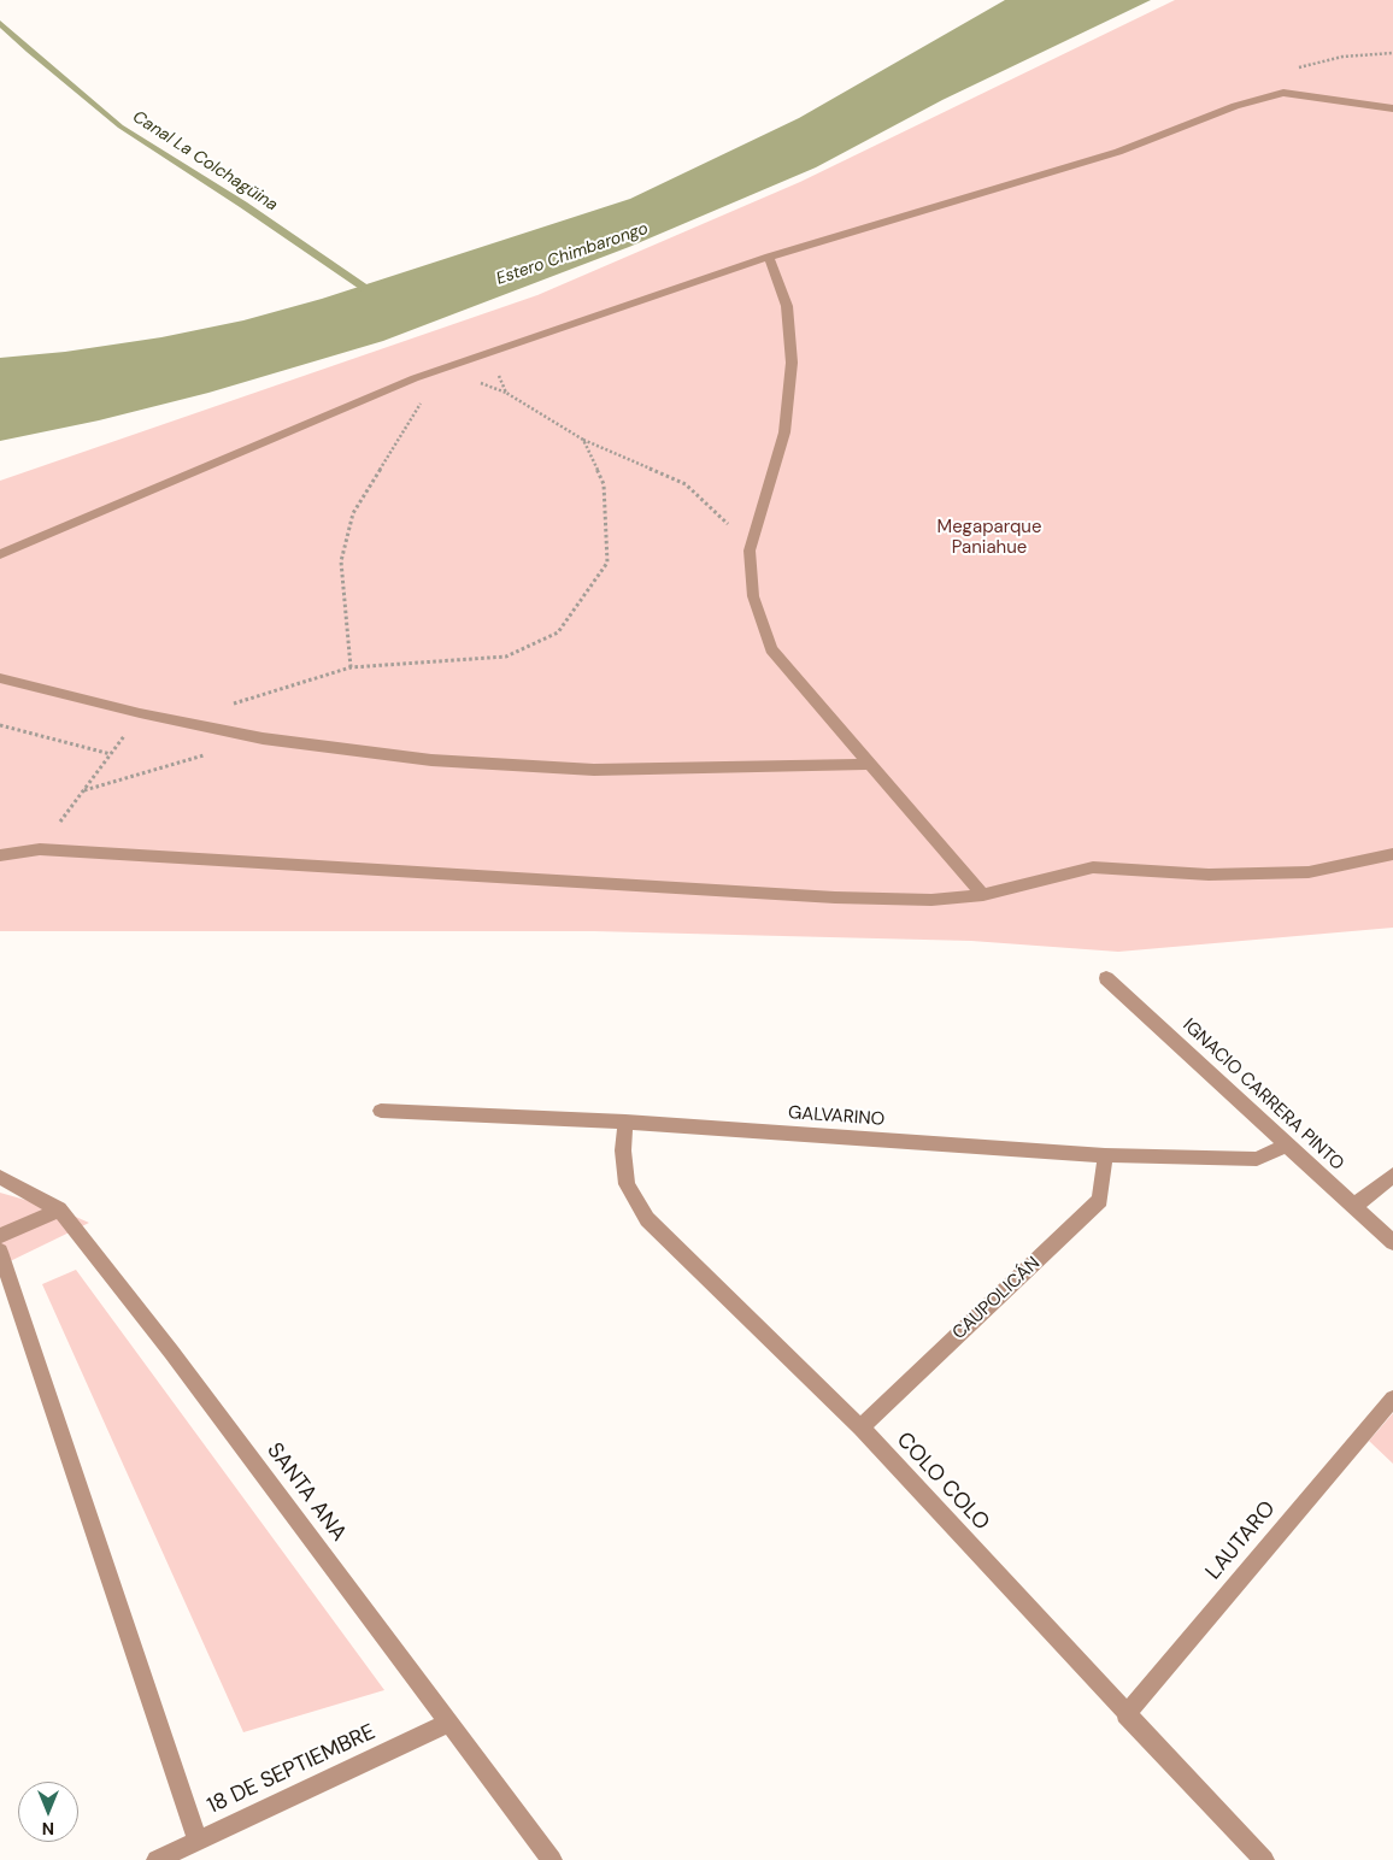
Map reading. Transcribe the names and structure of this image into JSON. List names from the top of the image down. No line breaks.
{"streets":{"street":["IGNACIO CARRERA PINTO","GALVARINO","CAUPOLICÁN","COLO COLO","SANTA ANA","LAUTARO","18 DE SEPTIEMBRE"]},"crossings":[["IGNACIO CARRERA PINTO","GALVARINO"],["GALVARINO","CAUPOLICÁN"],["GALVARINO","COLO COLO"],["CAUPOLICÁN","COLO COLO"],["COLO COLO","LAUTARO"],["SANTA ANA","18 DE SEPTIEMBRE"]],"water":["Canal La Colchagüina","Estero Chimbarongo"],"parks":["Megaparque Paniahue"],"north":"bottom"}
